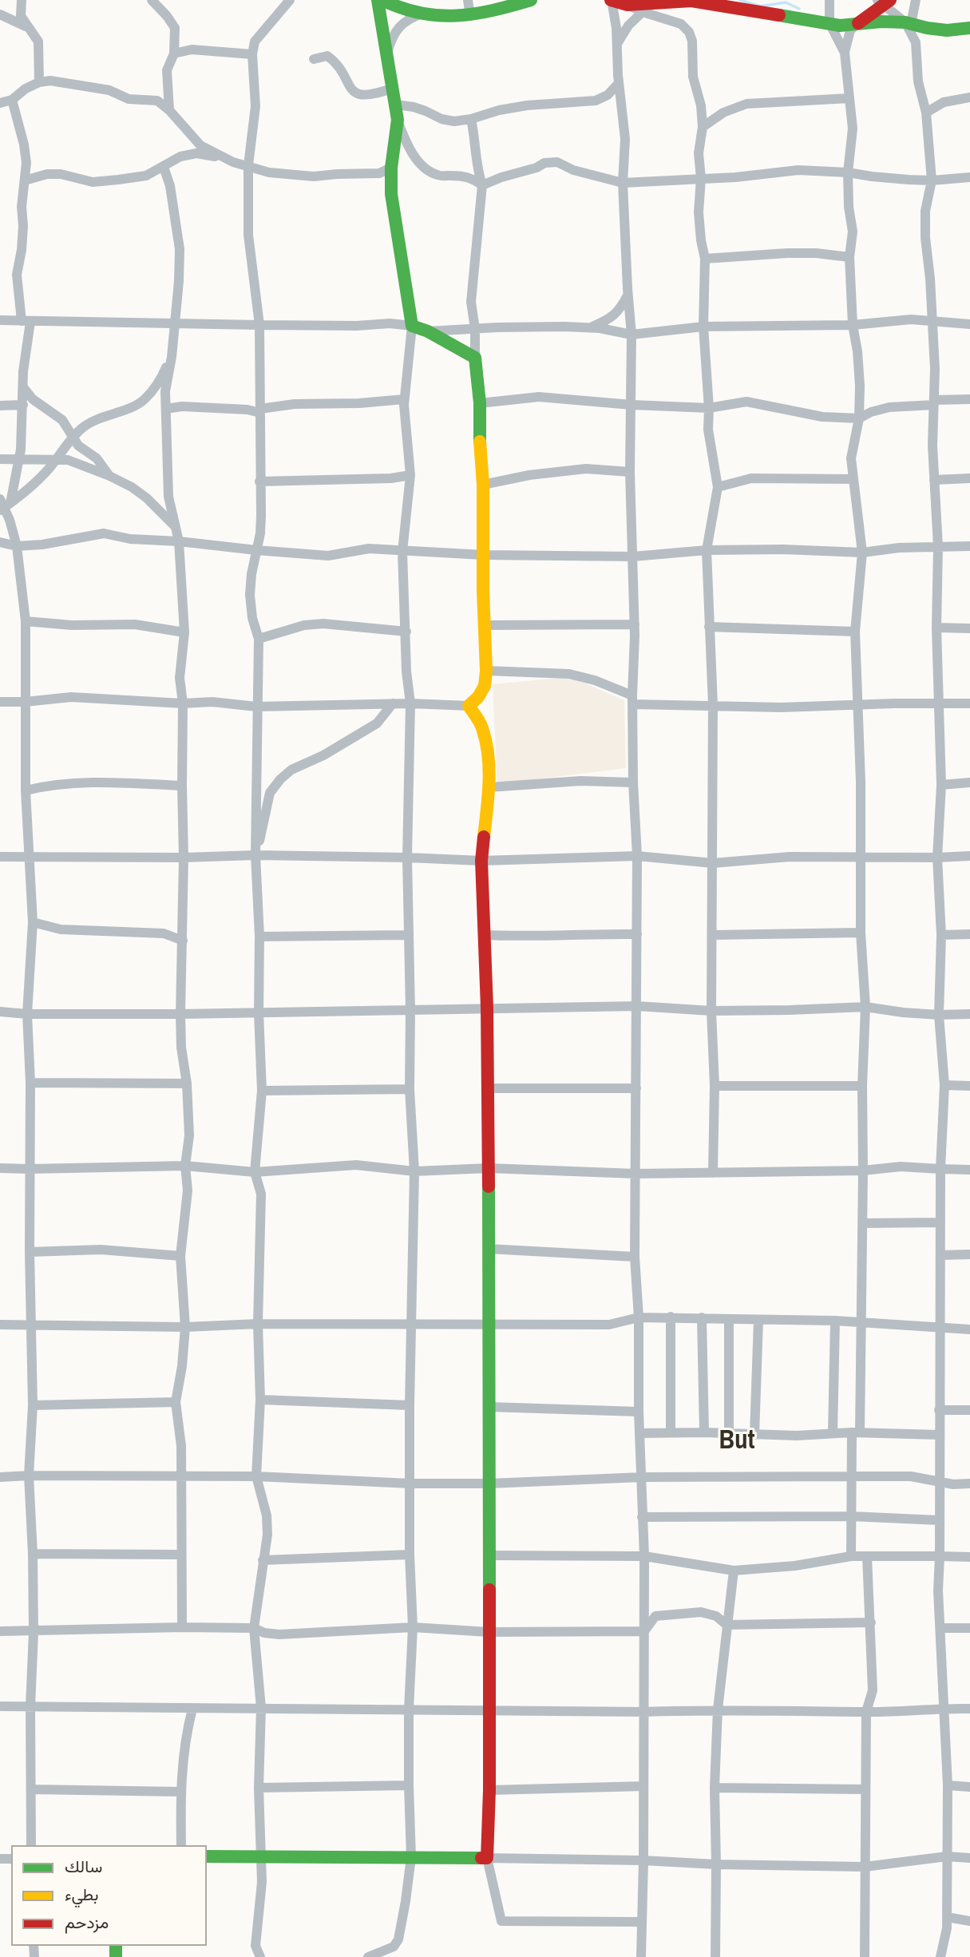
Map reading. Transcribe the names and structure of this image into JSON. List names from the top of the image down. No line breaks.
{"districts":["But"],"legend":["سالك","بطيء","مزدحم"]}
